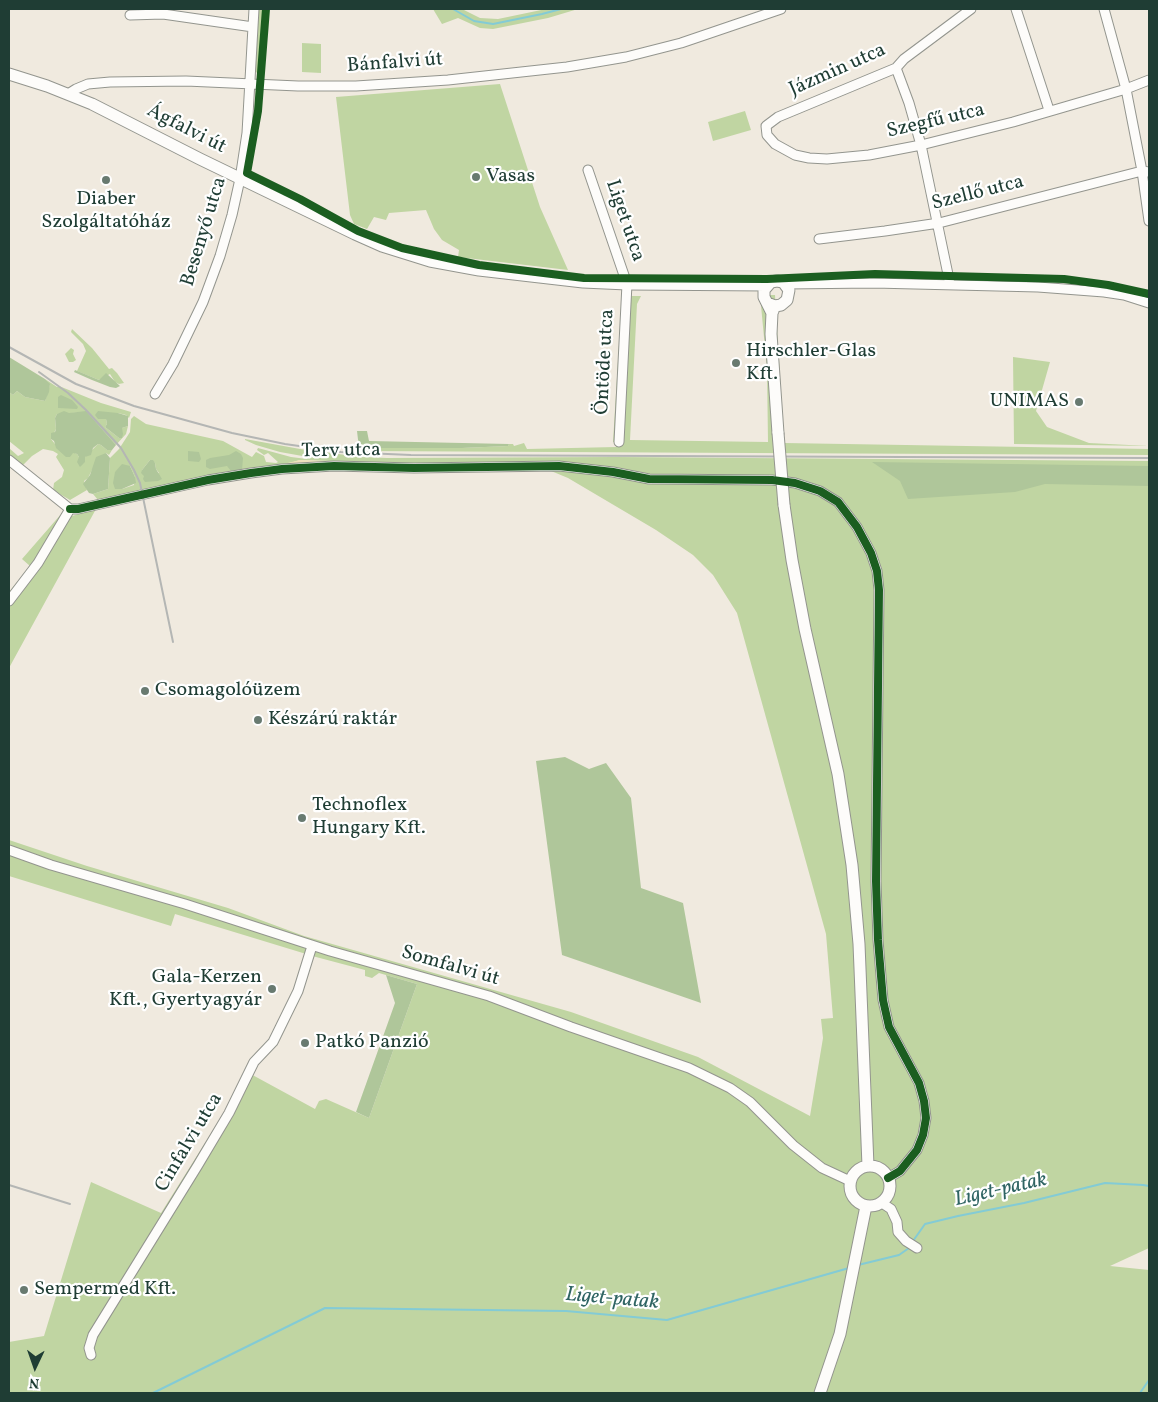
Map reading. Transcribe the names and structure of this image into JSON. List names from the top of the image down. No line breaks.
{"streets":{"main road":["Ágfalvi út"],"street":["Bánfalvi út","Jázmin utca","Szegfű utca","Szellő utca","Liget utca","Besenyő utca","Öntöde utca","Terv utca","Somfalvi út","Cinfalvi utca"]},"crossings":[["Bánfalvi út","Ágfalvi út"],["Bánfalvi út","Besenyő utca"],["Jázmin utca","Szegfű utca"],["Ágfalvi út","Liget utca"],["Ágfalvi út","Besenyő utca"],["Ágfalvi út","Öntöde utca"],["Liget utca","Öntöde utca"],["Terv utca","Somfalvi út"],["Somfalvi út","Cinfalvi utca"]],"water":["Liget-patak"],"places":["Vasas","Diaber Szolgáltatóház","Hirschler-Glas Kft.","UNIMAS","Csomagolóüzem","Készárú raktár","Technoflex Hungary Kft.","Gala-Kerzen Kft., Gyertyagyár","Patkó Panzió","Sempermed Kft."],"north":"bottom"}
